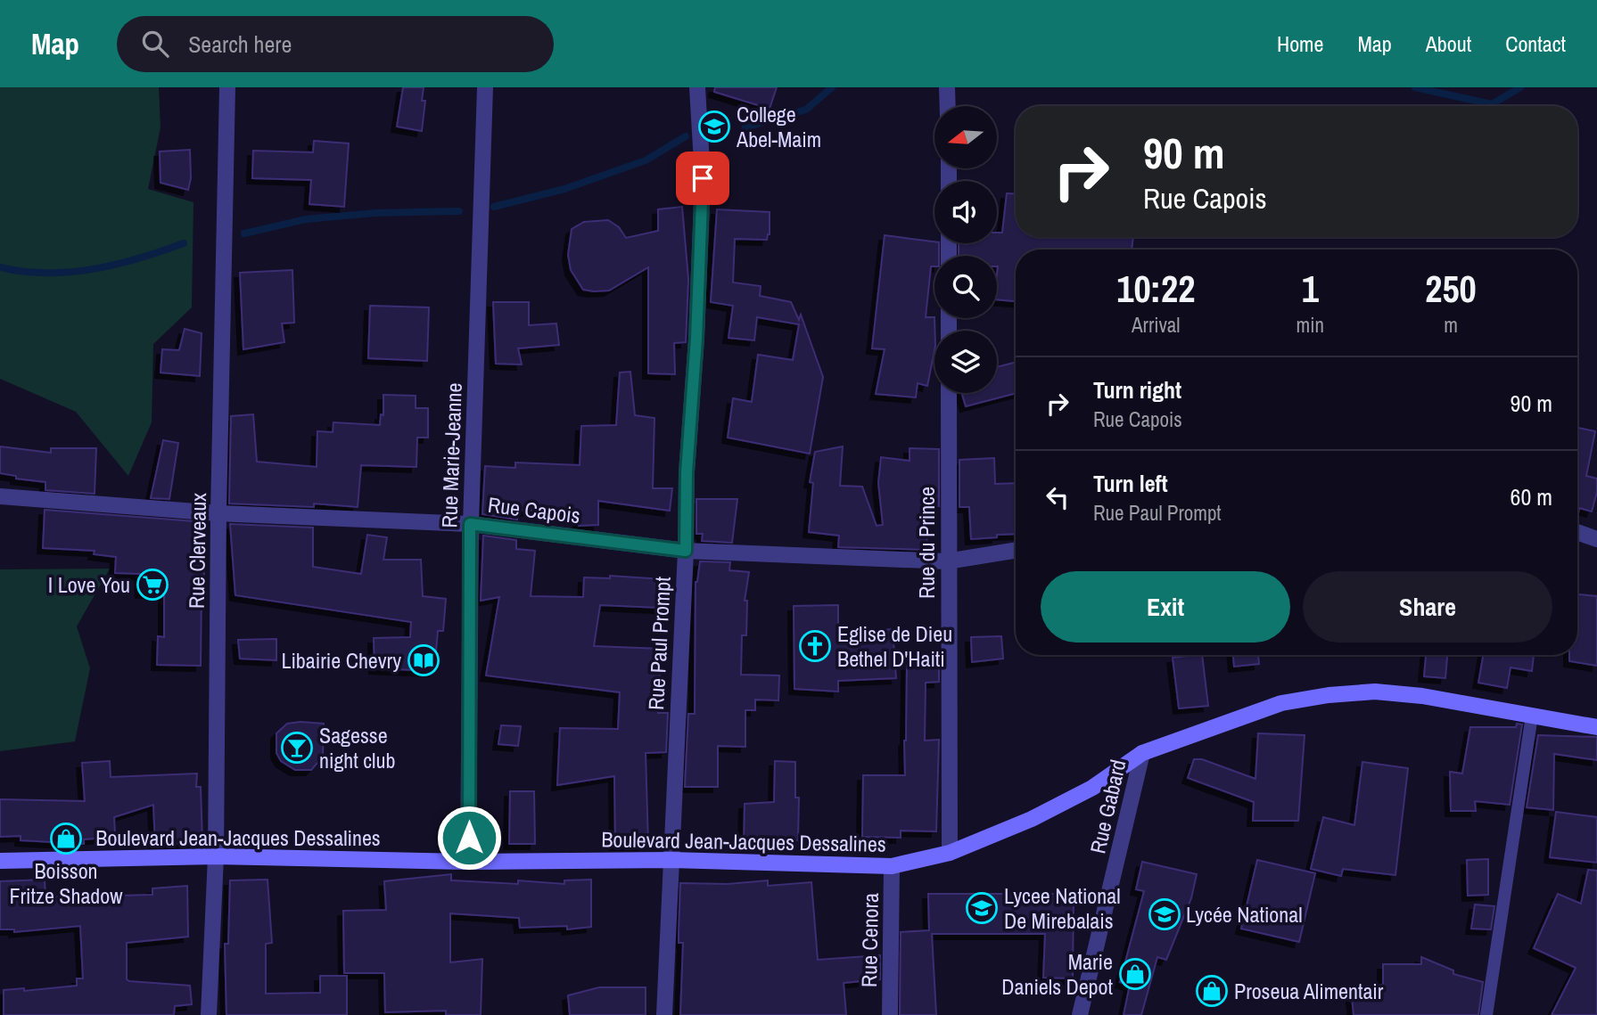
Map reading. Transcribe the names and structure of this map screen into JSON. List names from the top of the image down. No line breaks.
{"streets":{"main road":["Boulevard Jean-Jacques Dessalines"],"street":["Rue Marie-Jeanne","Rue Capois","Rue du Prince","Rue Clerveaux","Rue Paul Prompt","Rue Gabard","Rue Cenora"]},"crossings":[["Rue Marie-Jeanne","Rue Capois"],["Rue Marie-Jeanne","Boulevard Jean-Jacques Dessalines"],["Rue Capois","Rue du Prince"],["Rue Capois","Rue Clerveaux"],["Rue Capois","Rue Paul Prompt"],["Rue du Prince","Boulevard Jean-Jacques Dessalines"],["Rue Clerveaux","Boulevard Jean-Jacques Dessalines"],["Rue Paul Prompt","Boulevard Jean-Jacques Dessalines"],["Rue Gabard","Boulevard Jean-Jacques Dessalines"],["Boulevard Jean-Jacques Dessalines","Rue Cenora"]],"places":{"school or university":["College Abel-Maim","Lycee National De Mirebalais","Lycée National"],"supermarket":["I Love You"],"church":["Eglise de Dieu Bethel D'Haiti"],"library":["Libairie Chevry"],"bar":["Sagesse night club"],"shop":["Boisson Fritze Shadow","Marie Daniels Depot","Proseua Alimentair"]},"north":"left","page":{"header":"Map","search":"Search here","nav":["Home","Map","About","Contact"],"turn":["90 m","Rue Capois"],"eta":["10:22","Arrival","1","min","250","m"],"list":[{"name":"Turn right","note":"Rue Capois","value":"90 m"},{"name":"Turn left","note":"Rue Paul Prompt","value":"60 m"}],"buttons":["Exit","Share"]}}
